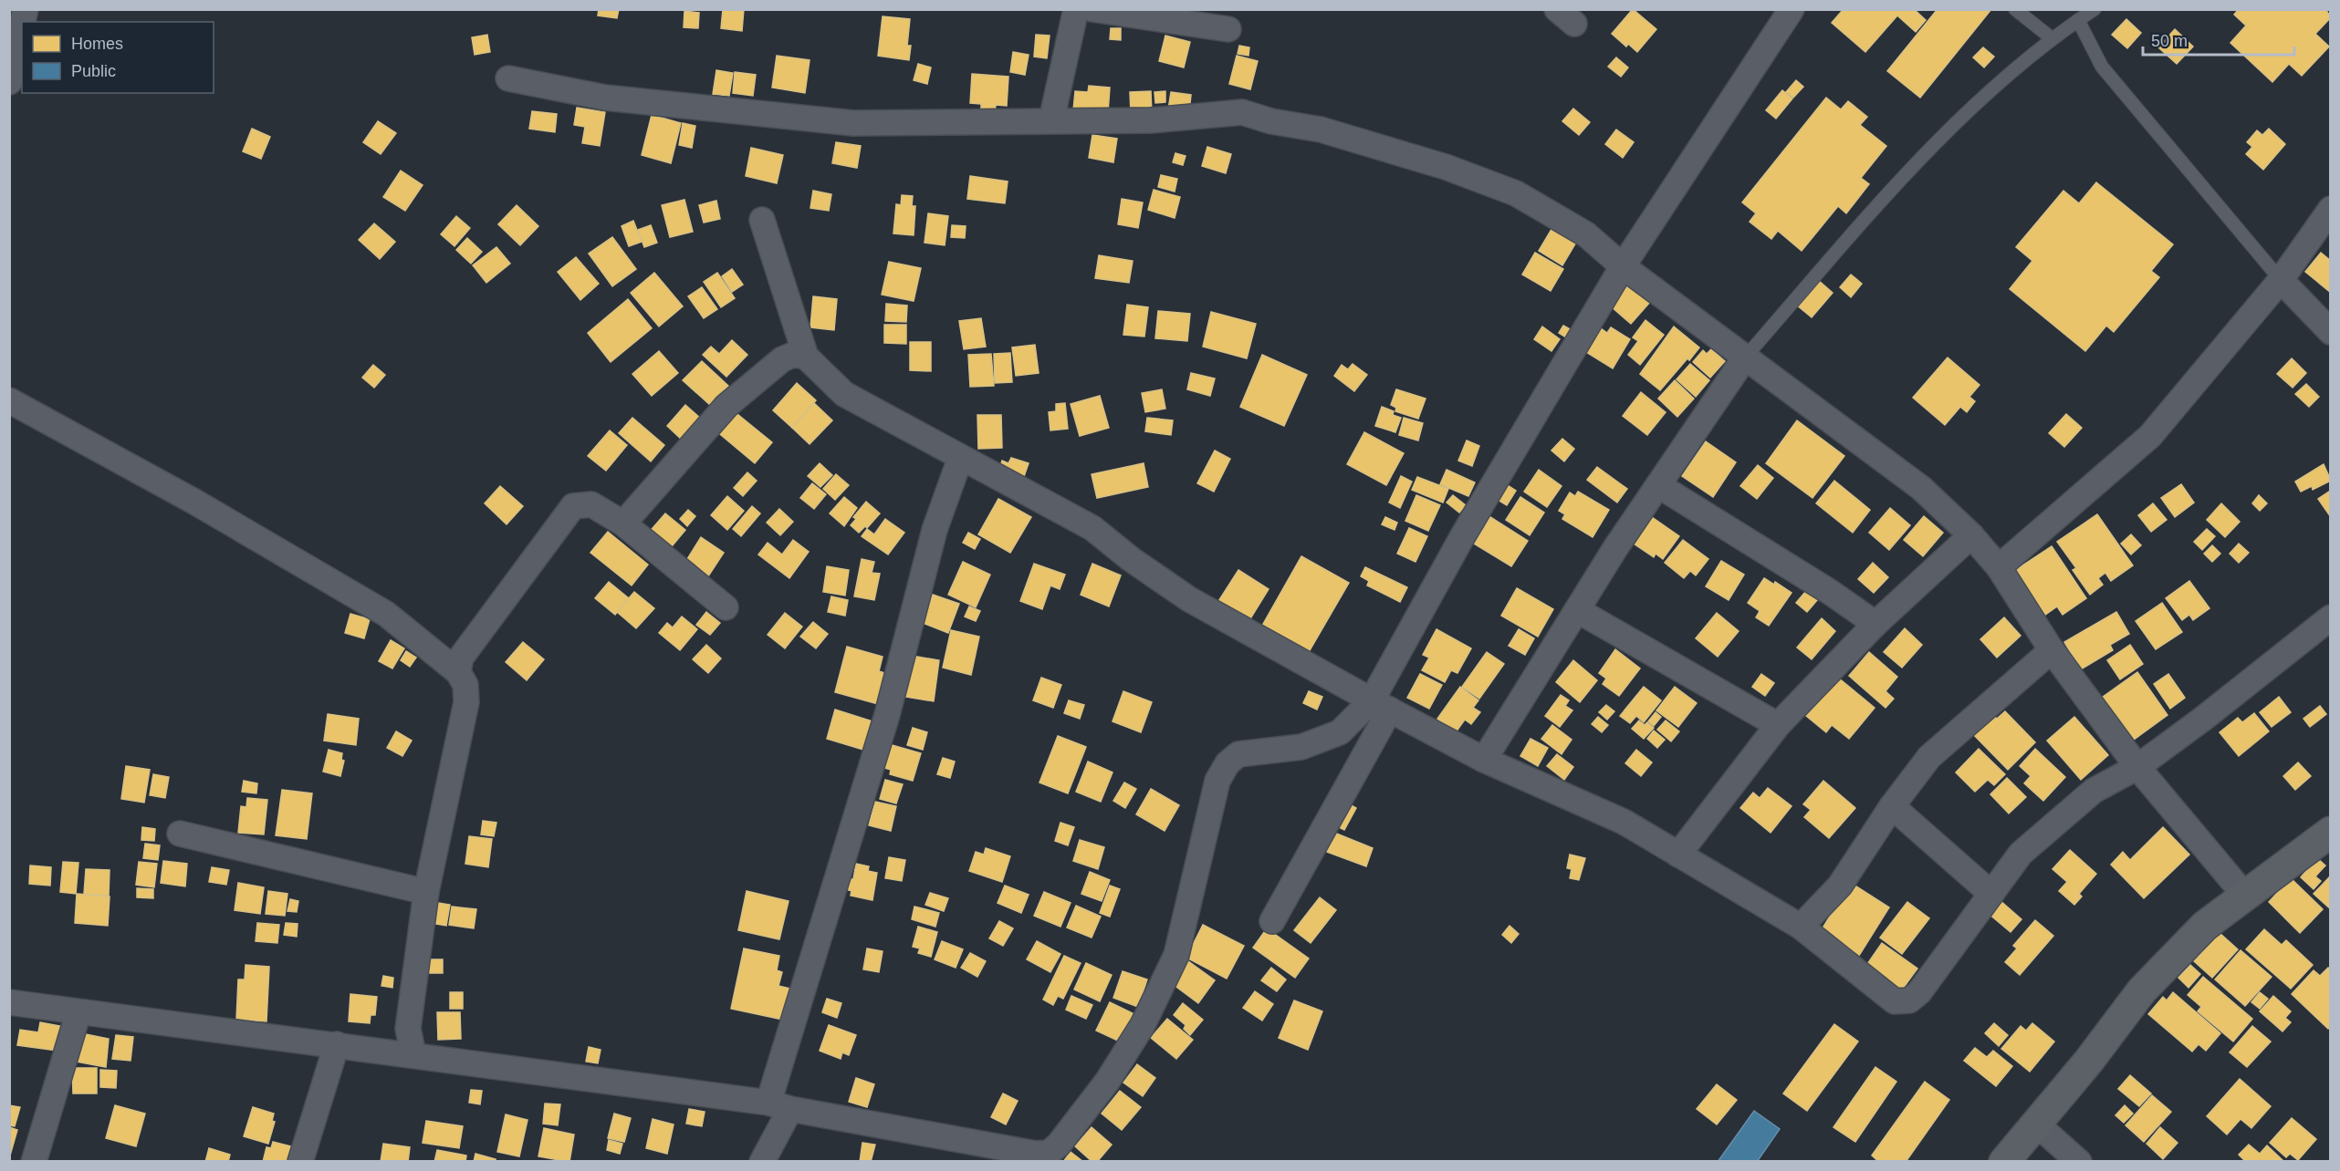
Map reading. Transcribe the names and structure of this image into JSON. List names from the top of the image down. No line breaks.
{"legend":["Homes","Public"],"scale_bar":"50 m"}
